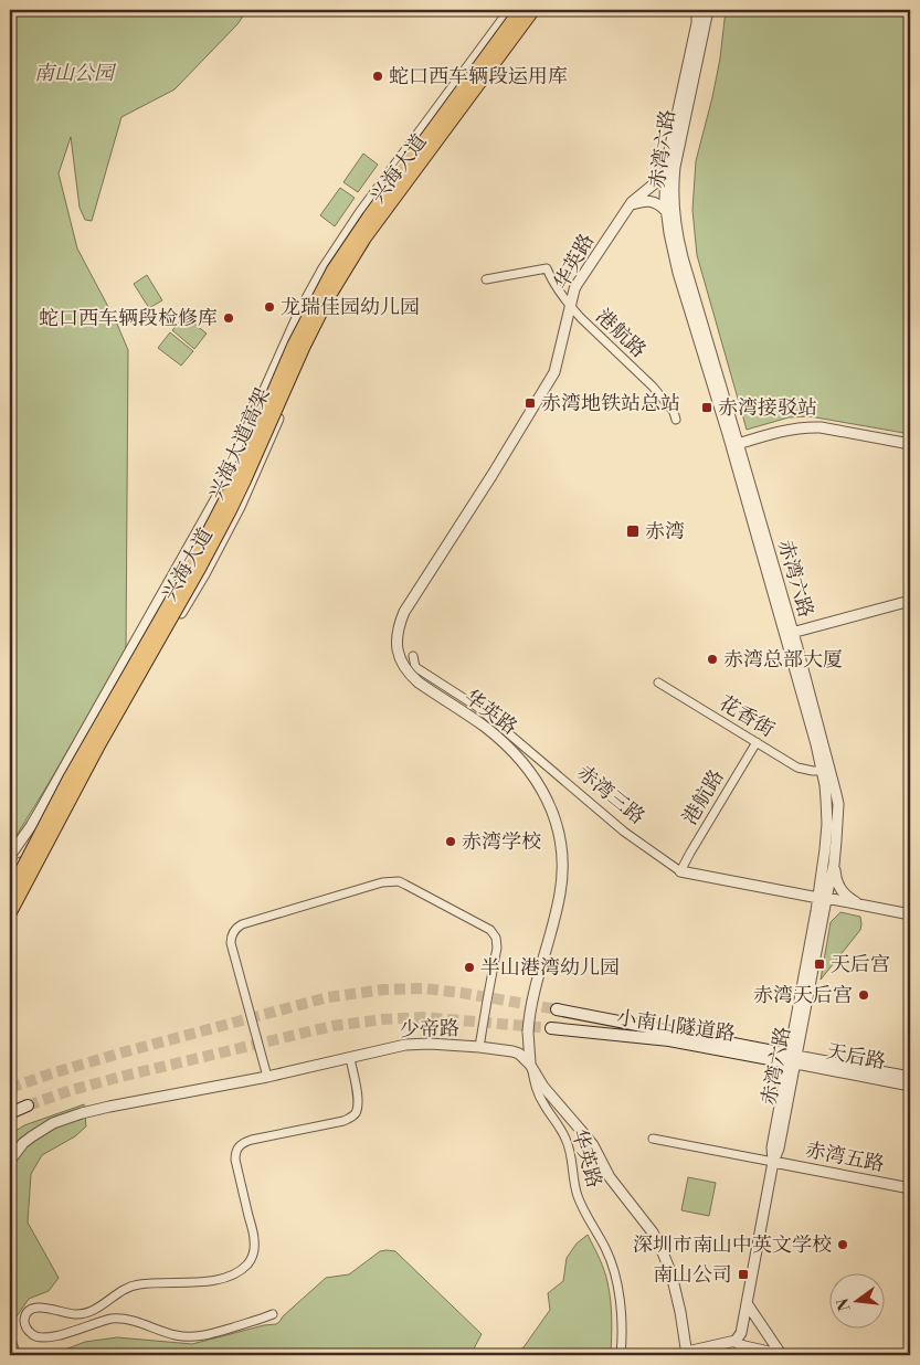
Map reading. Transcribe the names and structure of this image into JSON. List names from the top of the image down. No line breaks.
{"streets":{"main road":["兴海大道高架","小南山隧道路"],"street":["赤湾六路","兴海大道","华英路","港航路","花香街","赤湾三路","少帝路","天后路","赤湾五路"]},"crossings":[["赤湾六路","华英路"],["赤湾六路","花香街"],["赤湾六路","赤湾三路"],["赤湾六路","小南山隧道路"],["赤湾六路","天后路"],["赤湾六路","赤湾五路"],["华英路","港航路"],["华英路","少帝路"],["港航路","花香街"],["港航路","赤湾三路"],["小南山隧道路","天后路"]],"parks":["南山公园"],"places":{"other":["蛇口西车辆段运用库","龙瑞佳园幼儿园","蛇口西车辆段检修库","赤湾总部大厦","赤湾学校","半山港湾幼儿园","赤湾天后宫","深圳市南山中英文学校"],"transit":["赤湾地铁站总站","赤湾接驳站","赤湾","天后宫","南山公司"]},"north":"left"}
